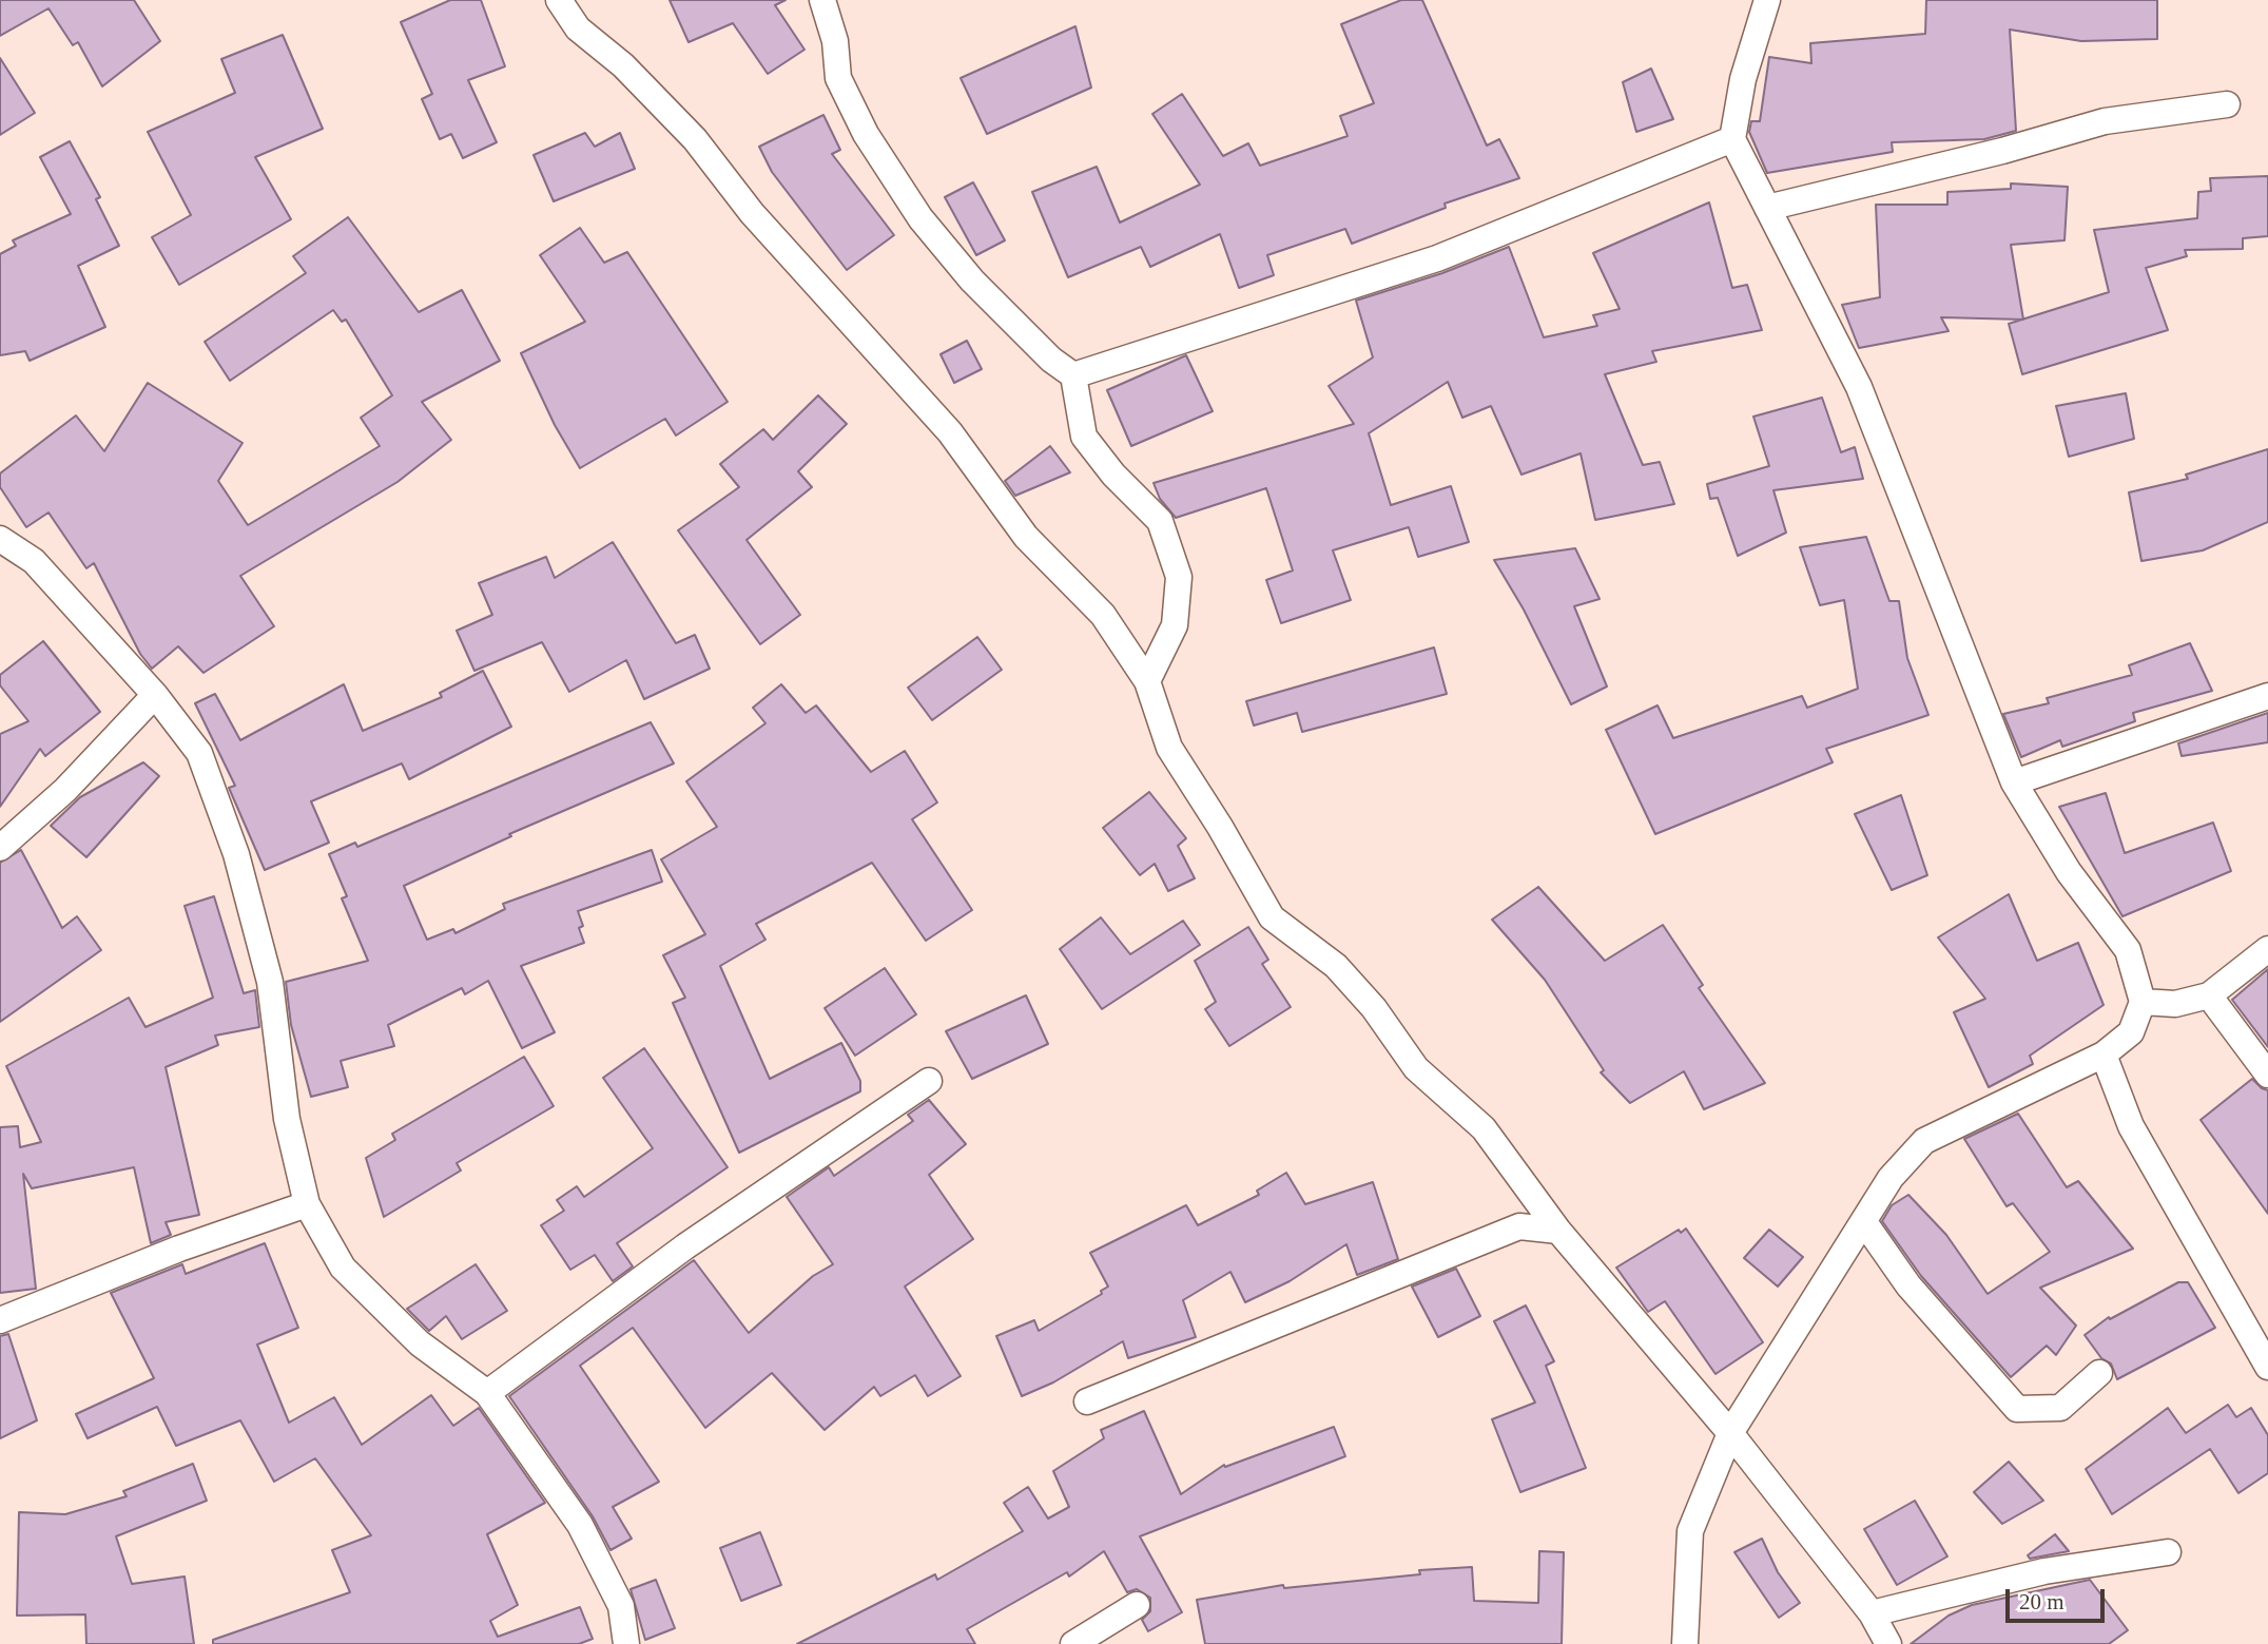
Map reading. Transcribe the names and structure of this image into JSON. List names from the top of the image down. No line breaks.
{"scale_bar":"20 m"}
